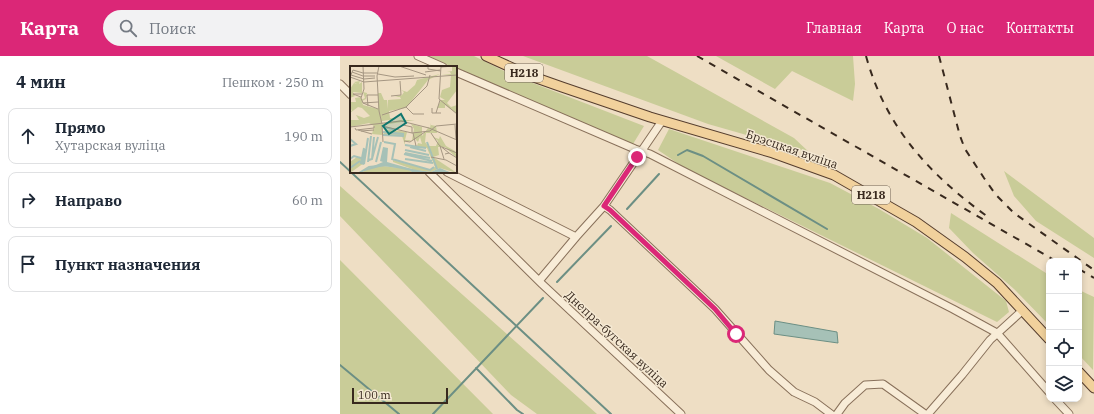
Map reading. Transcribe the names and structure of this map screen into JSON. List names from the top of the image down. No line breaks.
{"streets":{"main road":["Н218","Брэсцкая вуліца"],"street":["Днепра-бугская вуліца"]},"scale_bar":"100 m","page":{"header":"Карта","search":"Поиск","nav":["Главная","Карта","О нас","Контакты"],"heading":["4 мин","Пешком · 250 m"],"list":[["Прямо","Хутарская вуліца","190 m"],["Направо","60 m"],"Пункт назначения"],"map_buttons":["+","−"],"scale":"100 m"}}
